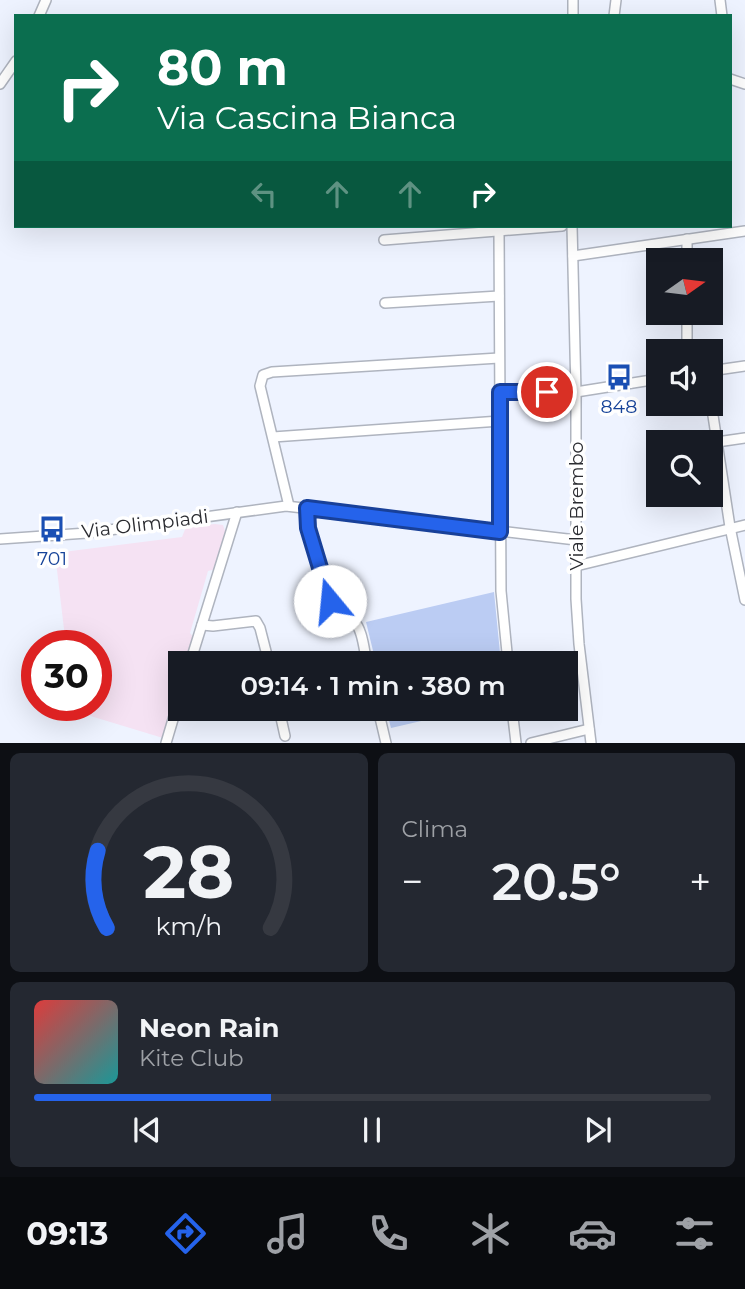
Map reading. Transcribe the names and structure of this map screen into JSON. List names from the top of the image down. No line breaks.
{"streets":{"street":["Viale Brembo","Via Olimpiadi"]},"crossings":[["Viale Brembo","Via Olimpiadi"]],"places":{"bus stop":["848","701"]},"north":"right","page":{"turn":["80 m","Via Cascina Bianca"],"limit":"30","trip":"09:14 · 1 min · 380 m","tile":"Clima","heat":["−","20.5°","+"],"song":["Neon Rain","Kite Club"],"tabs":"09:13","gauge":["28","km/h"]}}
